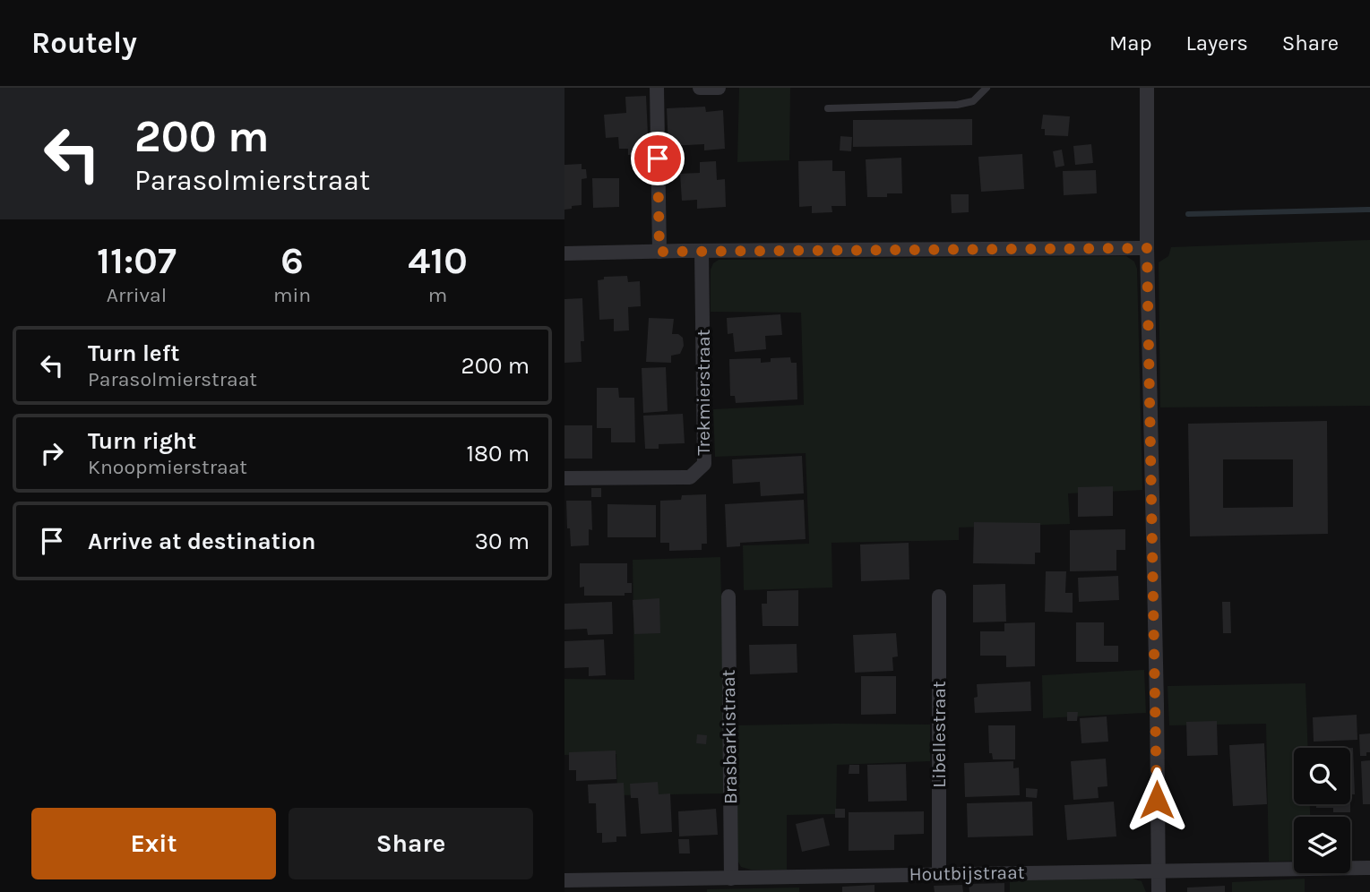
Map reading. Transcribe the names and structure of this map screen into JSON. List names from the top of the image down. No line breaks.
{"streets":{"street":["Trekmierstraat","Libellestraat","Brasbarkistraat","Houtbijstraat"]},"crossings":[["Libellestraat","Houtbijstraat"],["Brasbarkistraat","Houtbijstraat"]],"page":{"header":"Routely","nav":["Map","Layers","Share"],"turn":["200 m","Parasolmierstraat"],"eta":["11:07","Arrival","6","min","410","m"],"list":[{"name":"Turn left","note":"Parasolmierstraat","value":"200 m"},{"name":"Turn right","note":"Knoopmierstraat","value":"180 m"},{"name":"Arrive at destination","value":"30 m"}],"buttons":["Exit","Share"]}}
